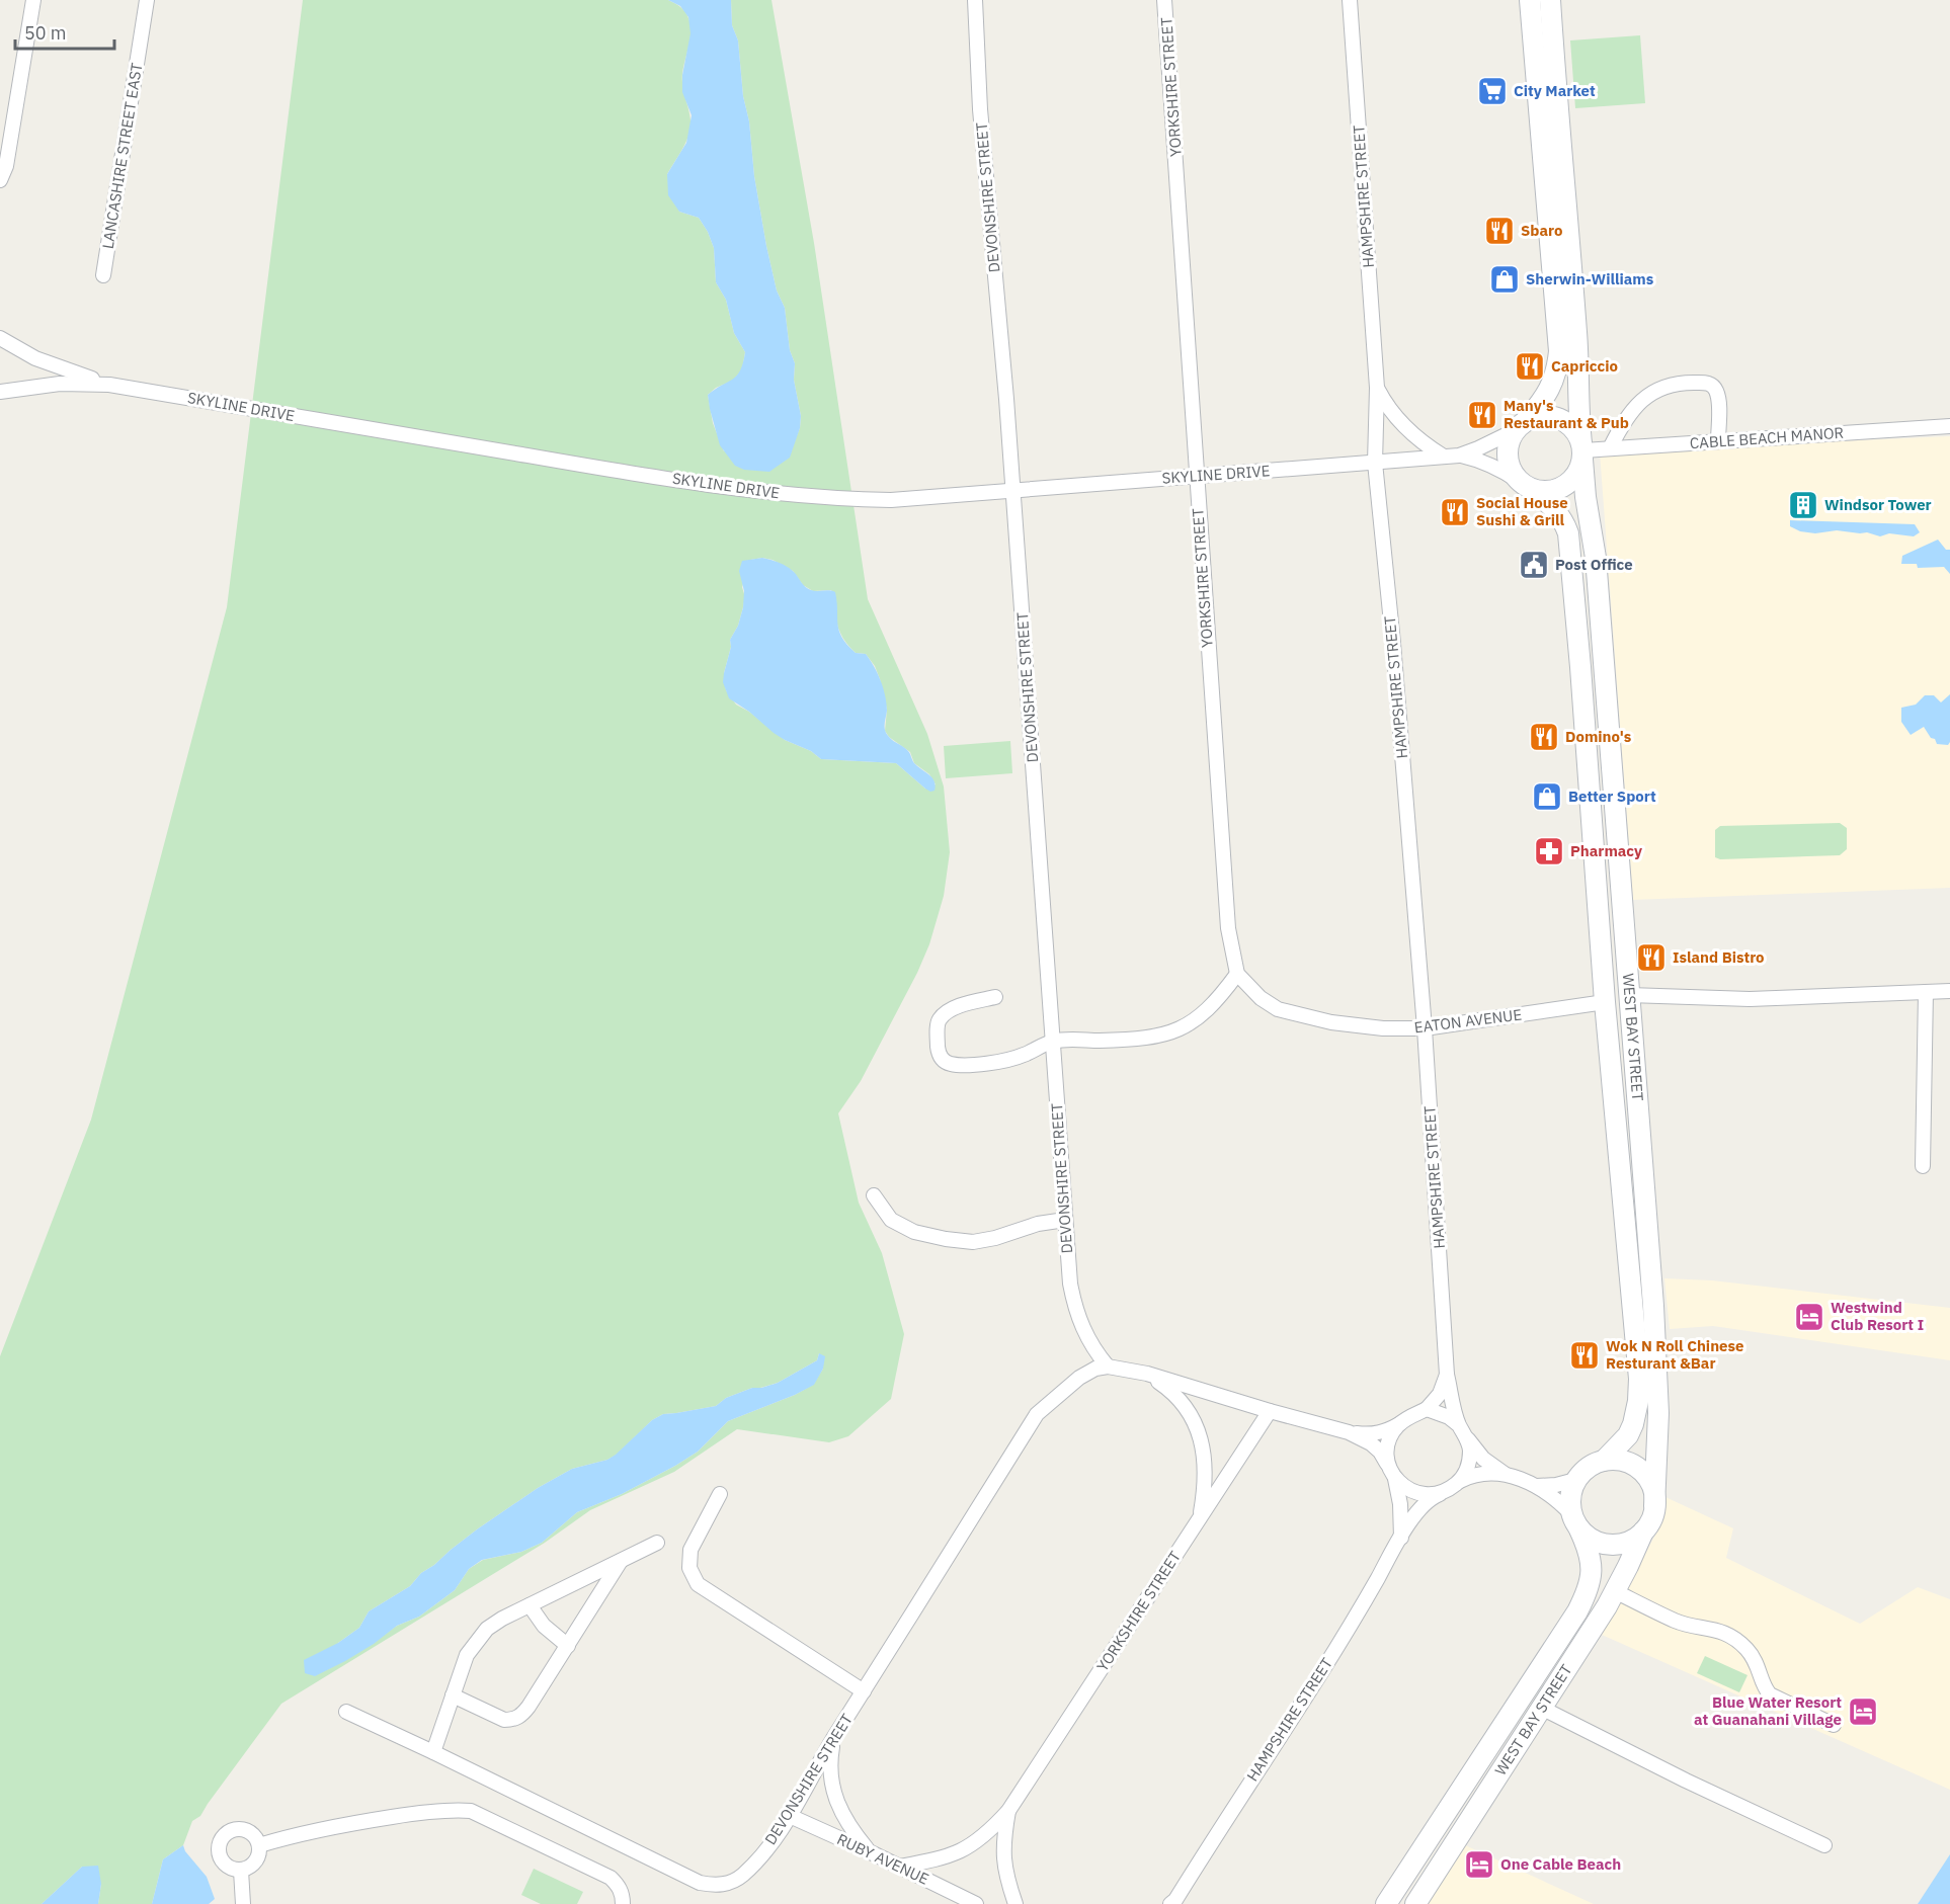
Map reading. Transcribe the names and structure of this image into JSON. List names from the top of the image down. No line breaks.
{"streets":{"main road":["WEST BAY STREET"],"street":["YORKSHIRE STREET","LANCASHIRE STREET EAST","HAMPSHIRE STREET","DEVONSHIRE STREET","SKYLINE DRIVE","CABLE BEACH MANOR","EATON AVENUE","RUBY AVENUE"]},"crossings":[["YORKSHIRE STREET","SKYLINE DRIVE"],["YORKSHIRE STREET","EATON AVENUE"],["YORKSHIRE STREET","RUBY AVENUE"],["HAMPSHIRE STREET","SKYLINE DRIVE"],["HAMPSHIRE STREET","EATON AVENUE"],["DEVONSHIRE STREET","SKYLINE DRIVE"],["DEVONSHIRE STREET","RUBY AVENUE"],["SKYLINE DRIVE","CABLE BEACH MANOR"],["SKYLINE DRIVE","WEST BAY STREET"],["CABLE BEACH MANOR","WEST BAY STREET"],["EATON AVENUE","WEST BAY STREET"]],"places":{"supermarket":["City Market"],"restaurant":["Sbaro","Capriccio","Many's Restaurant & Pub","Social House Sushi & Grill","Domino's","Island Bistro","Wok N Roll Chinese Resturant &Bar"],"shop":["Sherwin-Williams","Better Sport"],"building":["Windsor Tower"],"public building":["Post Office"],"pharmacy":["Pharmacy"],"hotel":["Westwind Club Resort I","Blue Water Resort at Guanahani Village","One Cable Beach"]},"scale_bar":"50 m"}
